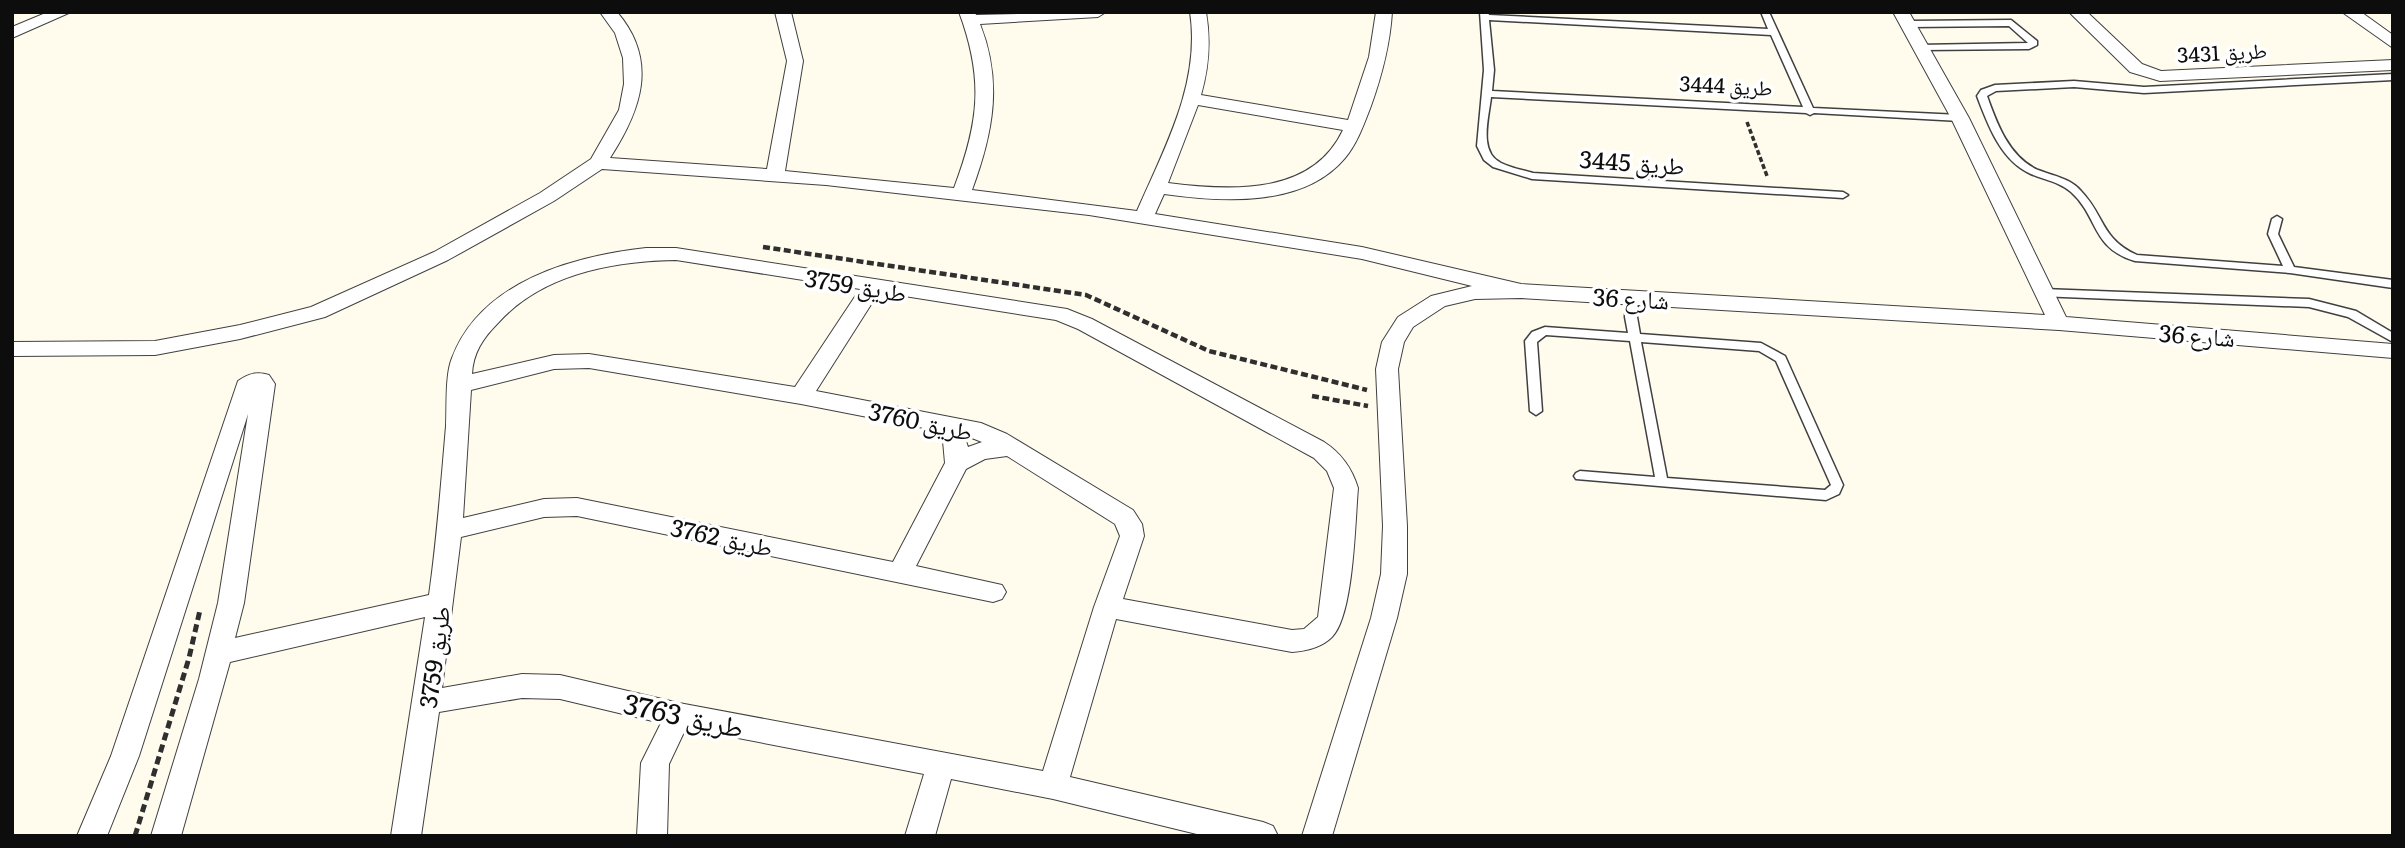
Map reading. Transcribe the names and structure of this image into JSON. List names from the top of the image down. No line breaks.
{"streets":{"street":["طريق 3431","طريق 3759","شارع 36","طريق 3760","طريق 3762","طريق 3763"],"lane":["طريق 3444","طريق 3445"]},"crossings":[["طريق 3444","طريق 3445"],["طريق 3759","طريق 3760"],["طريق 3759","طريق 3762"],["طريق 3759","طريق 3763"],["طريق 3760","طريق 3763"]]}
